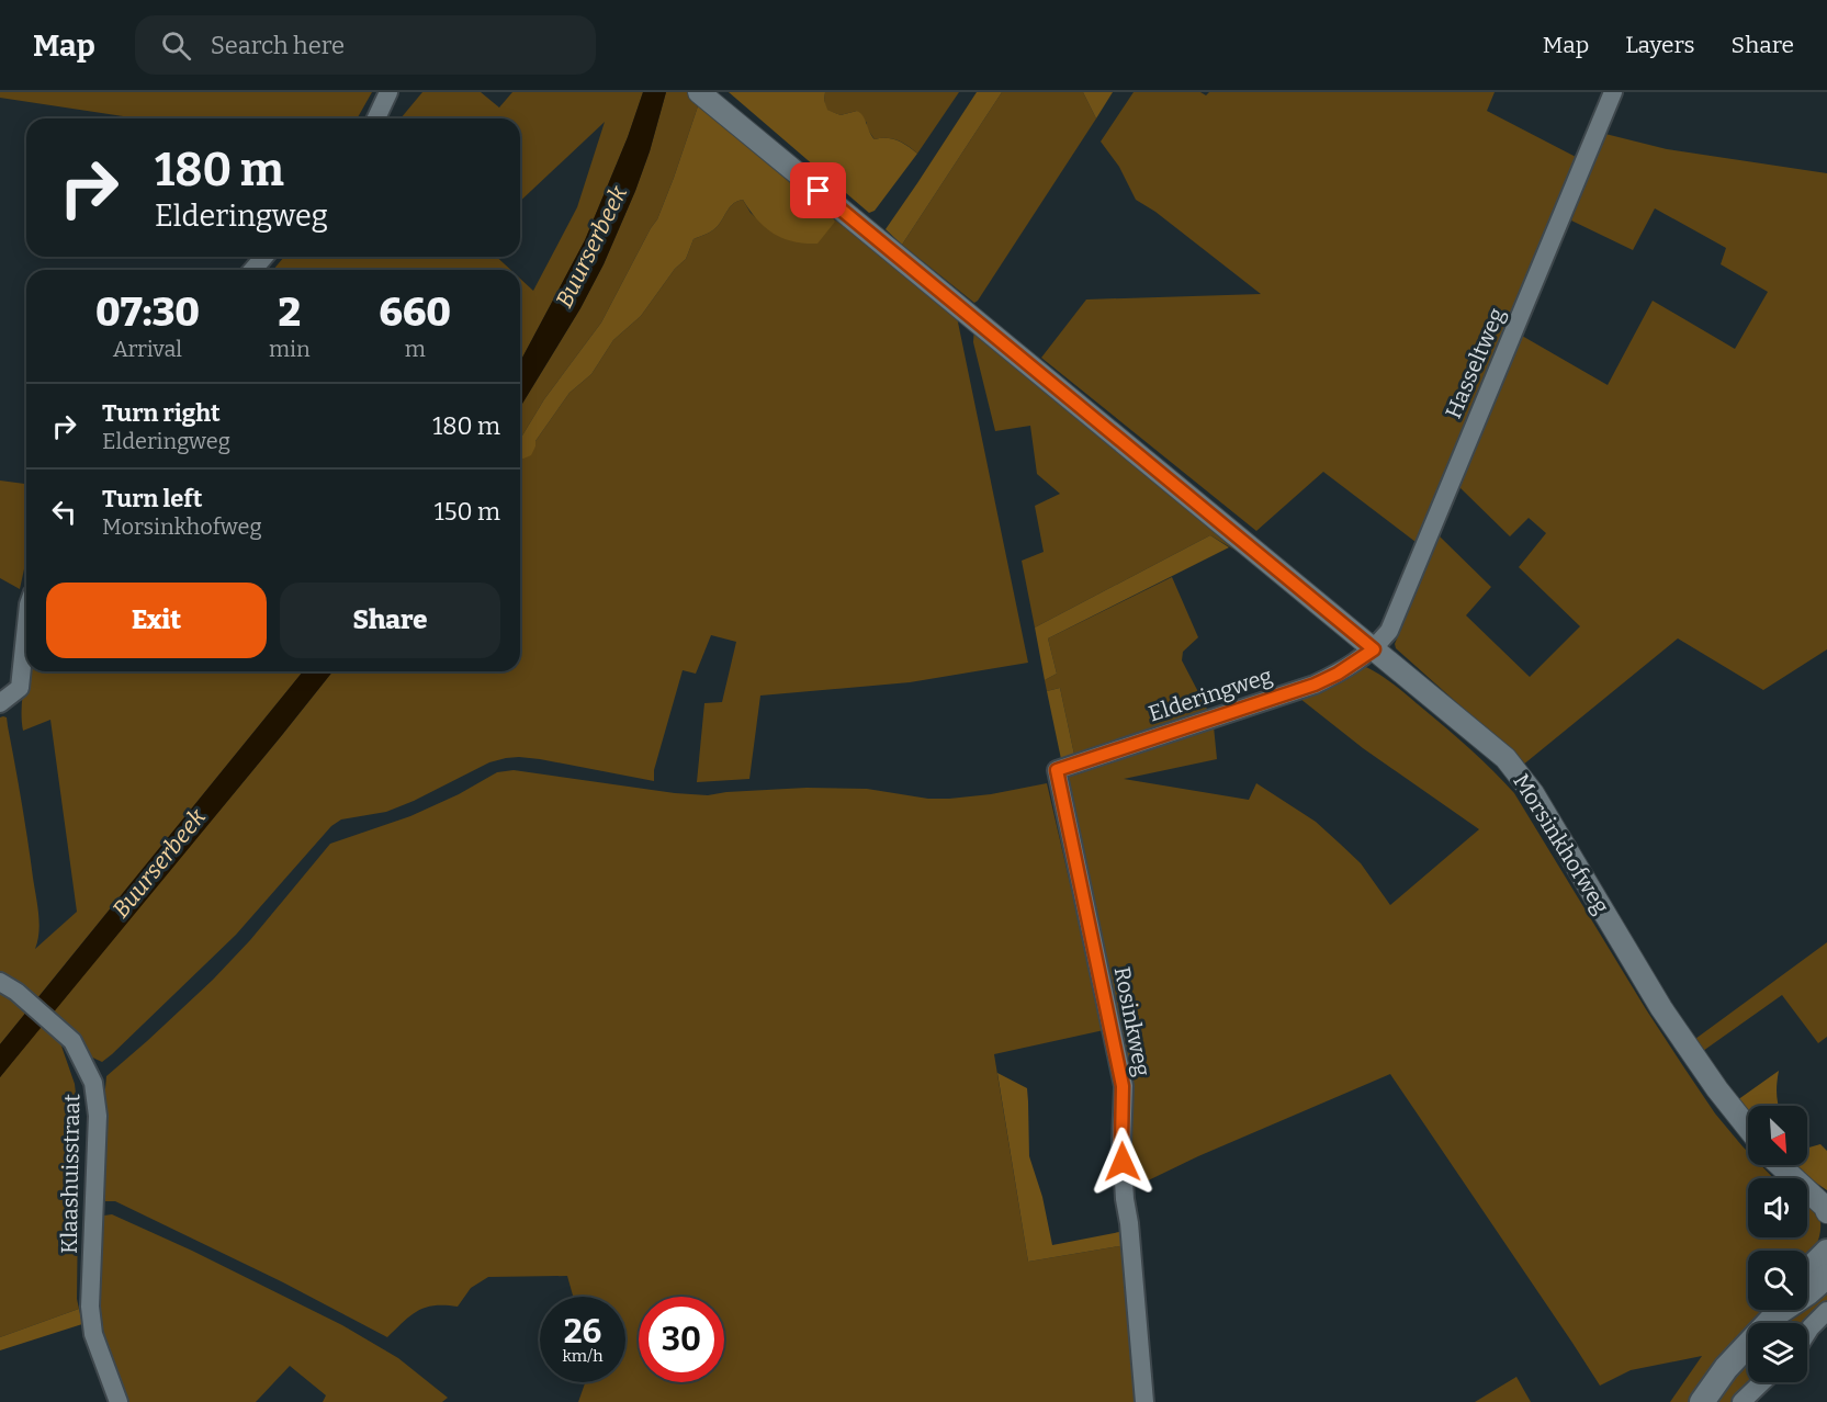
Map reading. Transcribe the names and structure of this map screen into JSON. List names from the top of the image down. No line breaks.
{"streets":{"street":["Hasseltweg","Elderingweg","Morsinkhofweg","Rosinkweg","Klaashuisstraat"]},"crossings":[["Hasseltweg","Elderingweg"],["Hasseltweg","Morsinkhofweg"],["Elderingweg","Morsinkhofweg"],["Elderingweg","Rosinkweg"]],"water":["Buurserbeek"],"north":"bottom right","page":{"header":"Map","search":"Search here","nav":["Map","Layers","Share"],"turn":["180 m","Elderingweg"],"eta":["07:30","Arrival","2","min","660","m"],"list":[{"name":"Turn right","note":"Elderingweg","value":"180 m"},{"name":"Turn left","note":"Morsinkhofweg","value":"150 m"}],"buttons":["Exit","Share"],"speed":"26 km/h","limit":"30"}}
